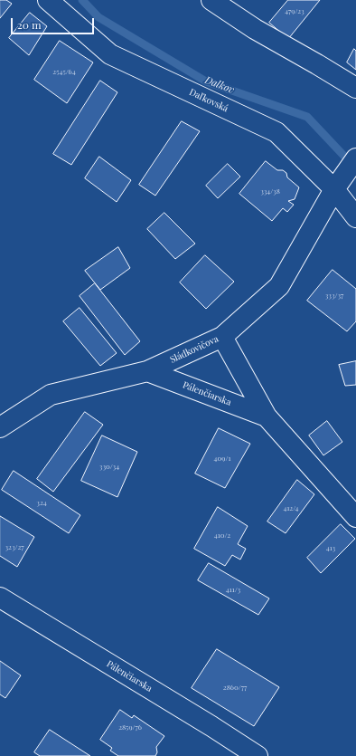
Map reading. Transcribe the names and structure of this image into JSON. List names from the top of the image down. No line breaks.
{"streets":{"street":["Daľkovská","Sládkovičova","Pálenčiarska"]},"crossings":[["Daľkovská","Sládkovičova"],["Sládkovičova","Pálenčiarska"]],"water":["Dalkov"],"house_numbers":["479/23","2545/64","334/38","333/37","409/1","330/34","324","412/4","410/2","323/27","413","411/3","2860/77","2859/76"],"scale_bar":"20 m"}
